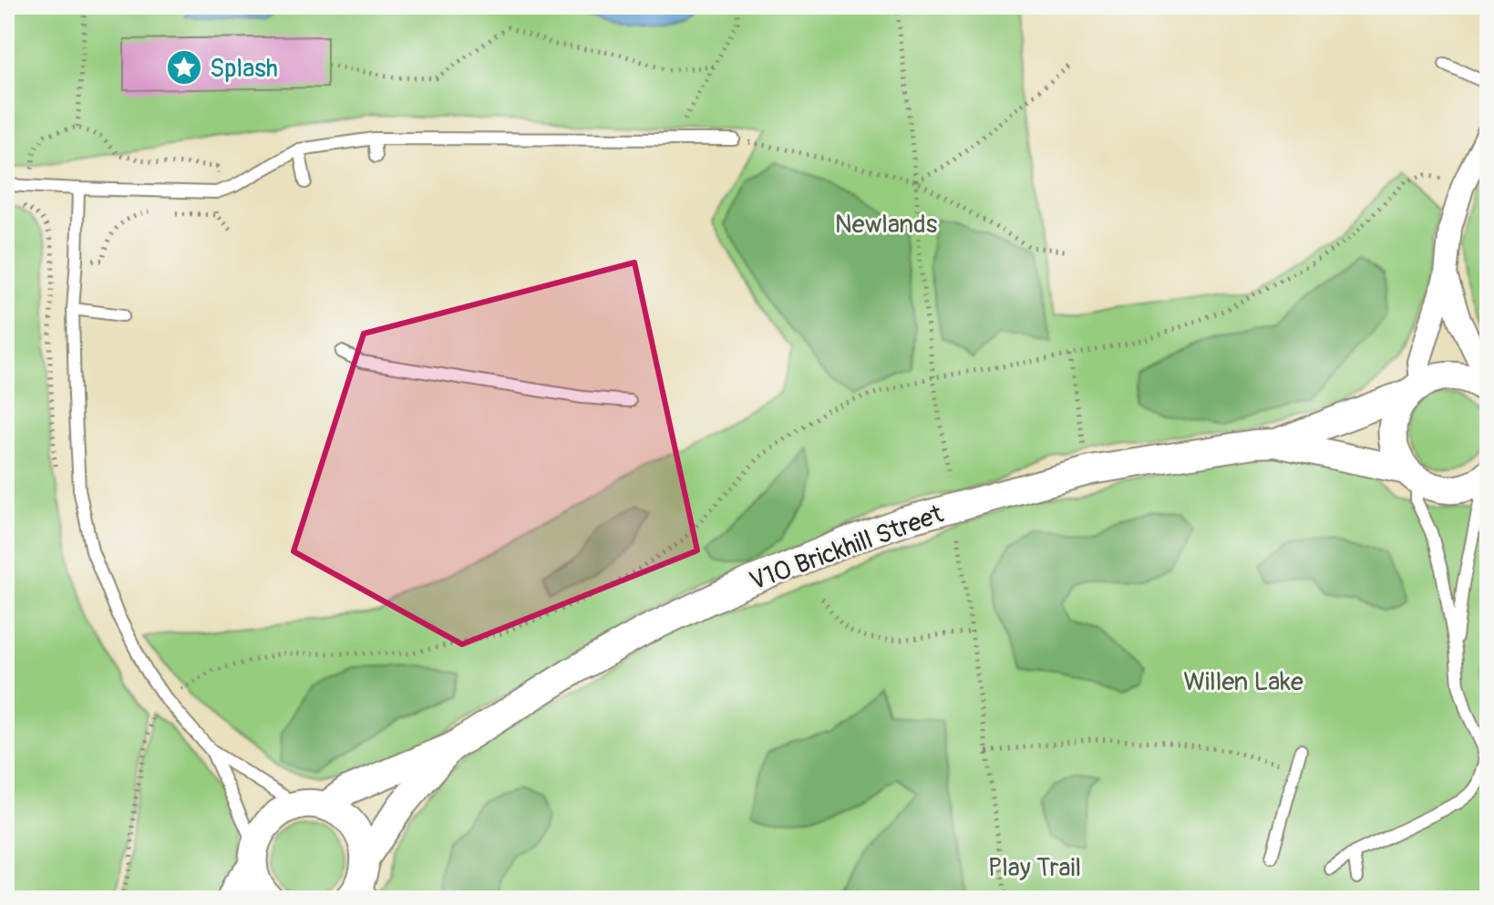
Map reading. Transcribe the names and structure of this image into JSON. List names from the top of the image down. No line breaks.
{"streets":{"street":["V10 Brickhill Street"]},"parks":["Newlands","Willen Lake","Play Trail"],"places":{"place":["Splash"]}}
